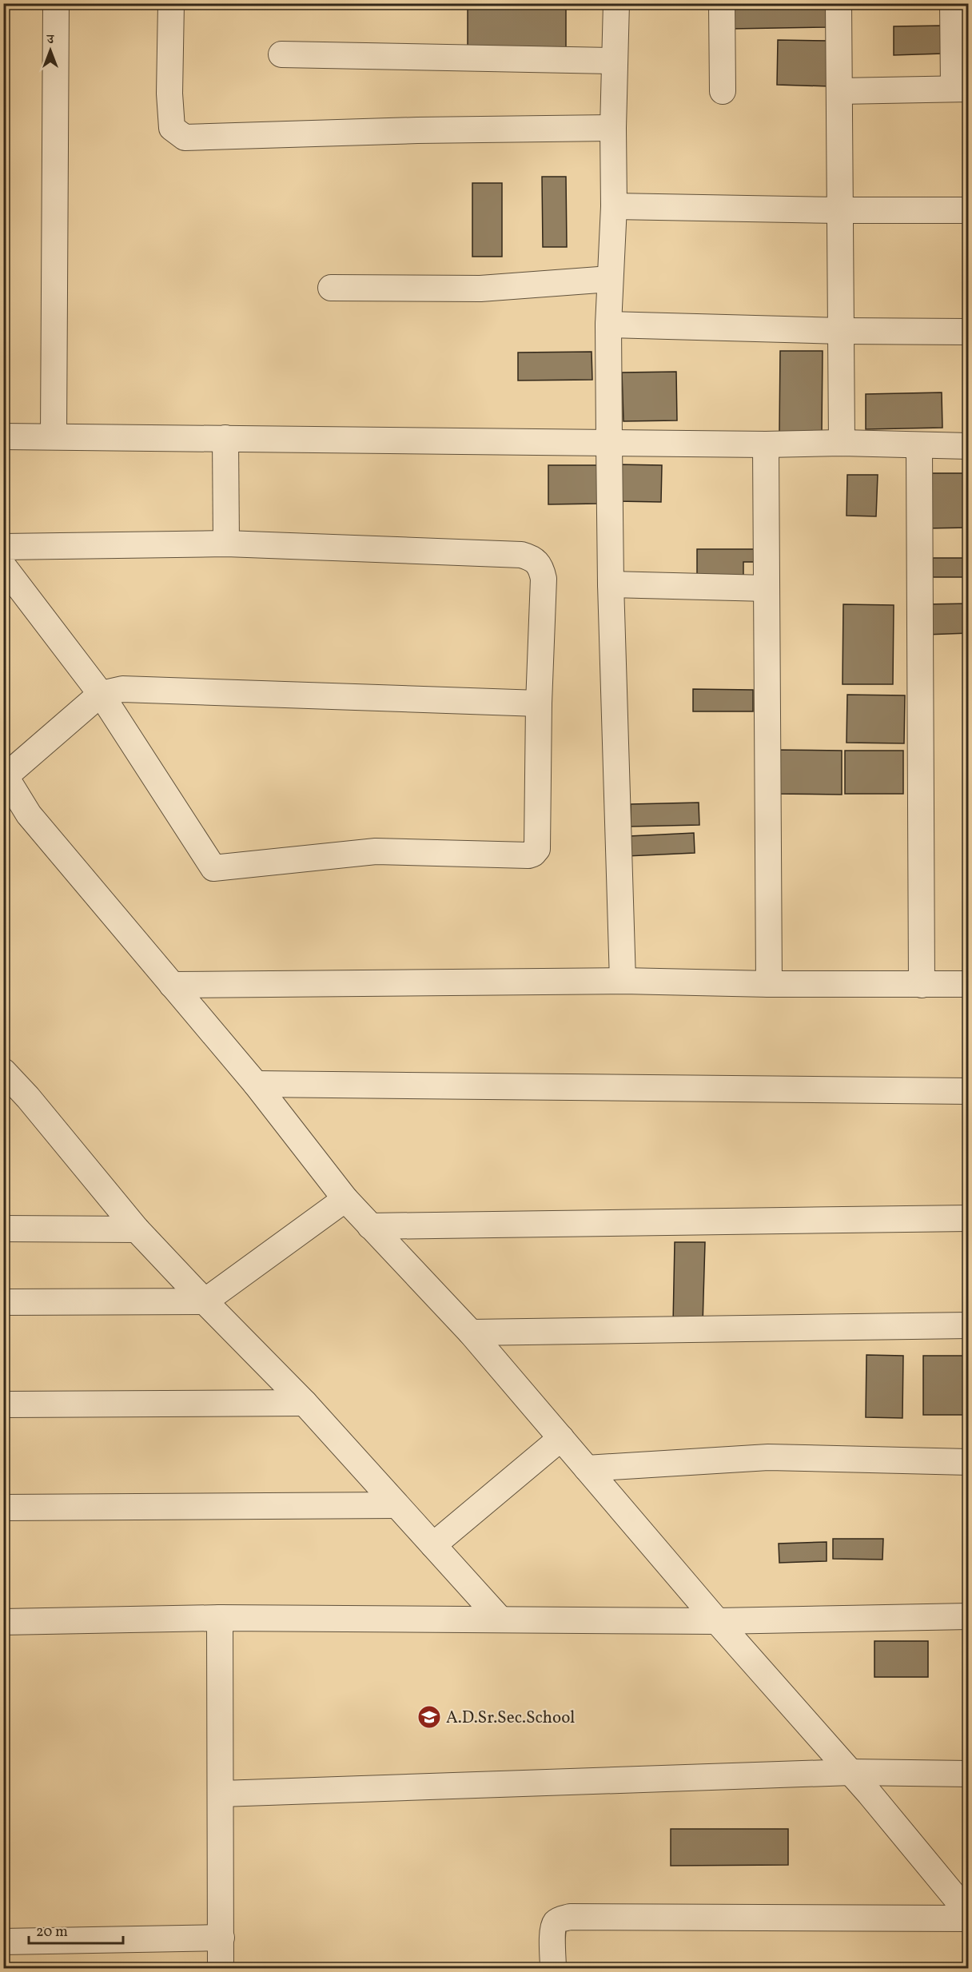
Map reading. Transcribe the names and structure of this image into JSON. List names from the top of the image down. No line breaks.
{"places":{"school or university":["A.D.Sr.Sec.School"]},"scale_bar":"20 m","north":"top"}
